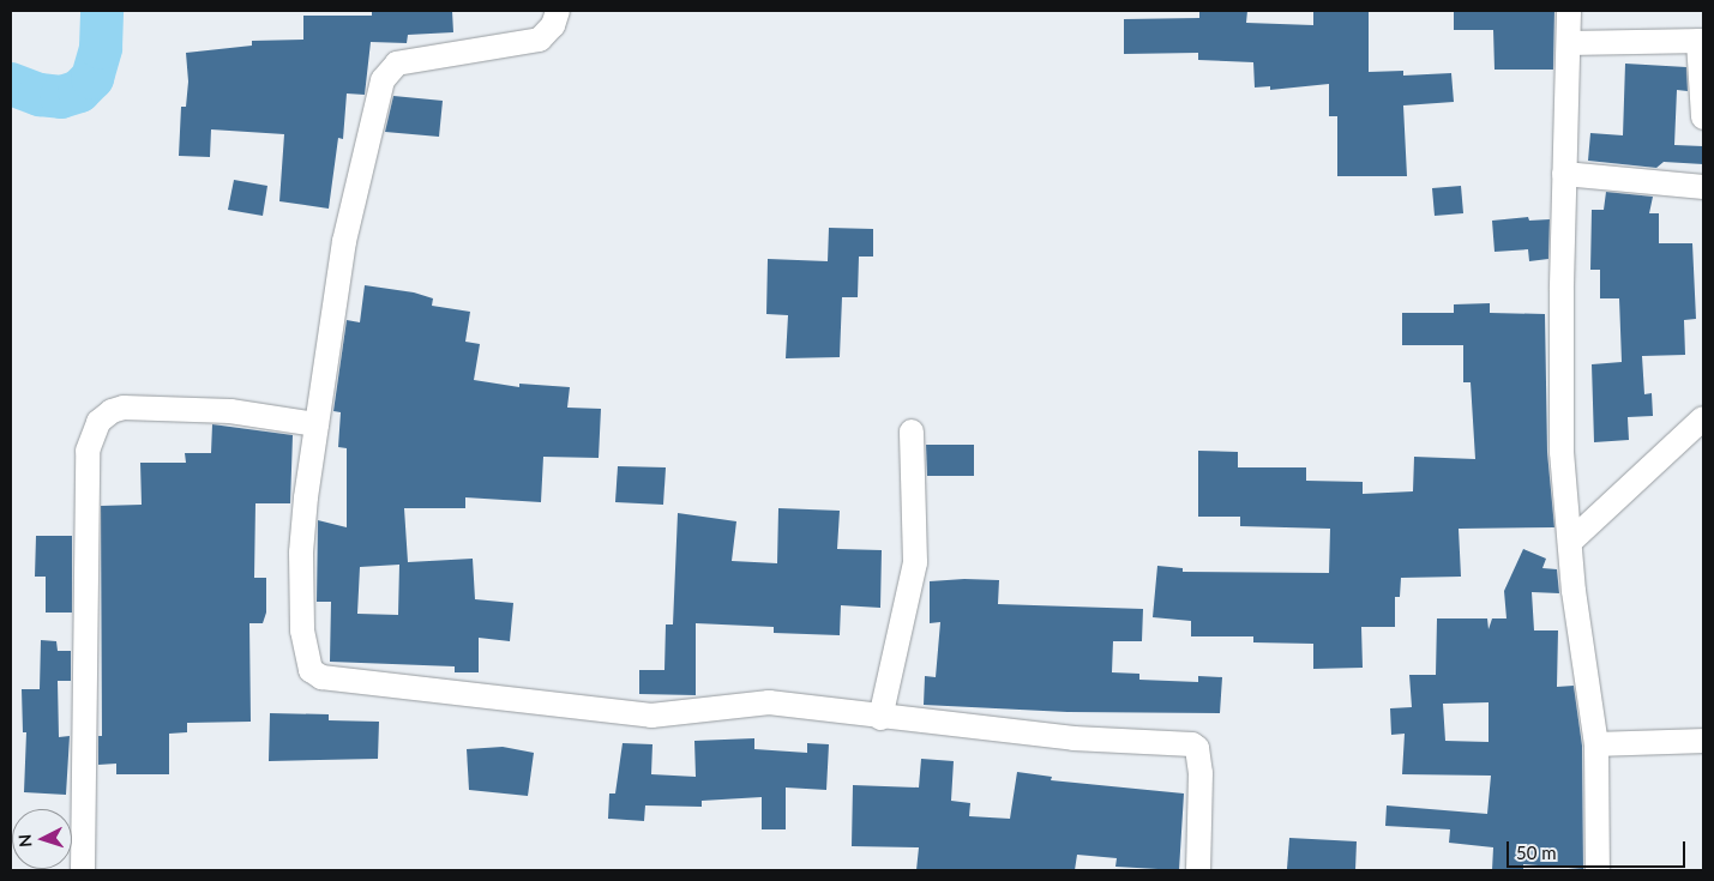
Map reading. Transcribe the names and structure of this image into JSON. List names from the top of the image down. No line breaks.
{"scale_bar":"50 m","north":"left"}
